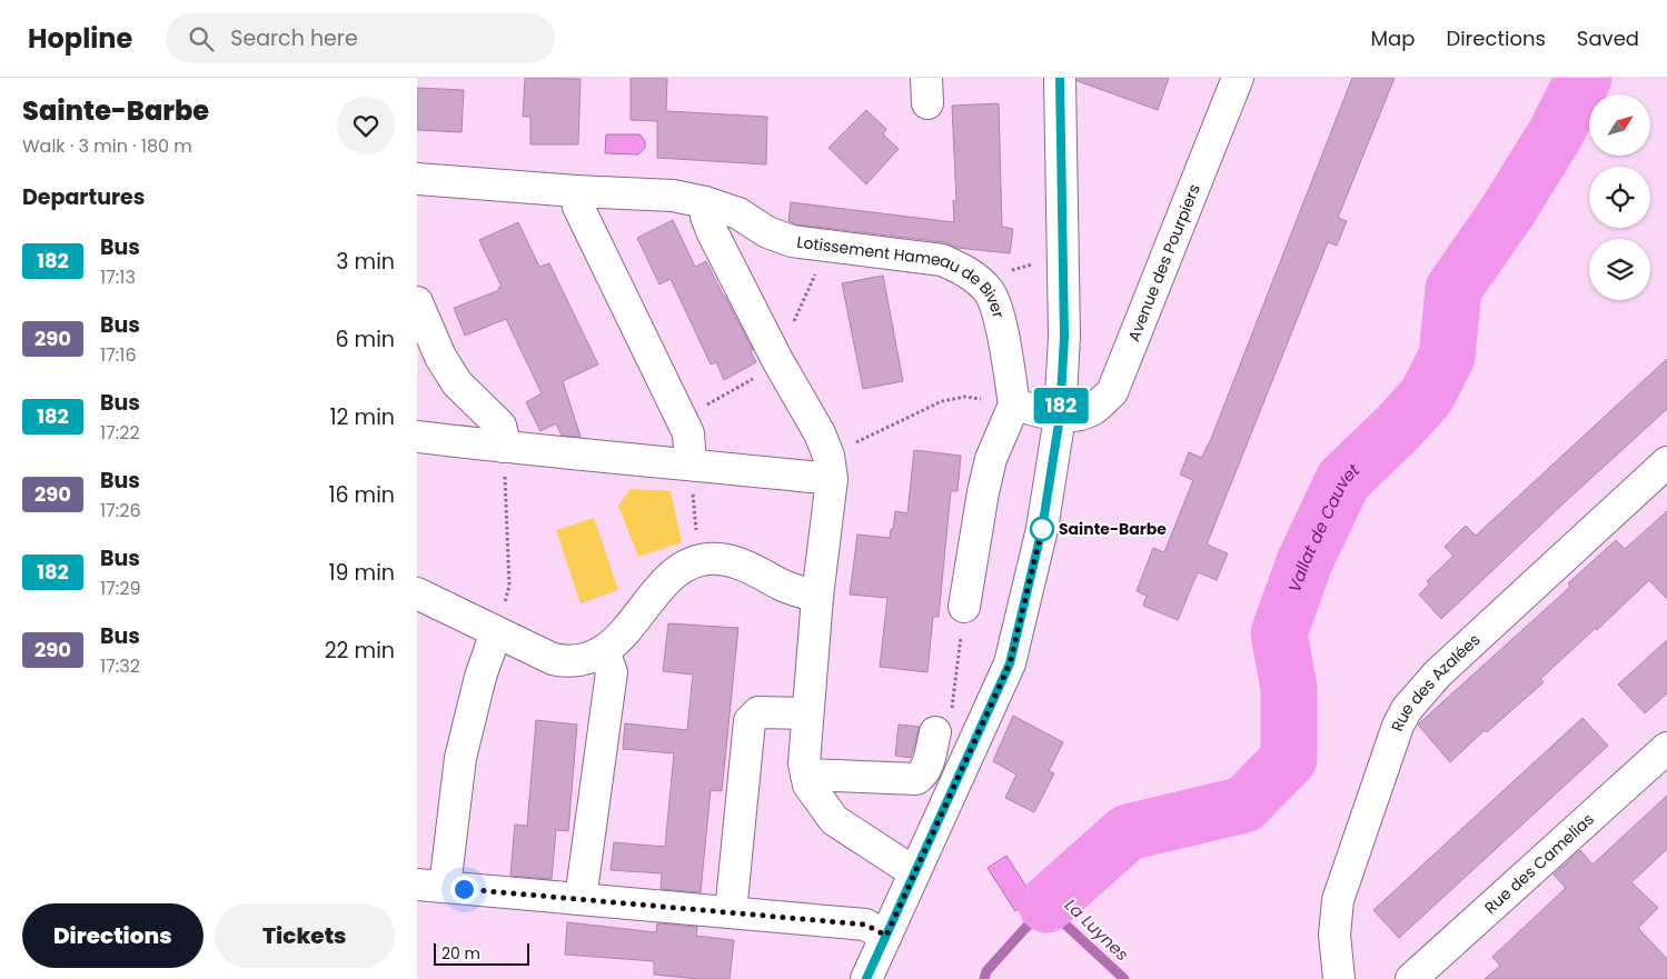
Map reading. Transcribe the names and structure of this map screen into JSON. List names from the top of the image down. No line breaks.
{"streets":{"street":["Avenue des Pourpiers","Lotissement Hameau de Biver","Rue des Azalées","Rue des Camelias"]},"water":["Vallat de Cauvet","La Luynes"],"places":["Sainte-Barbe"],"lines":["bus line 182"],"scale_bar":"20 m","north":"top right","page":{"header":"Hopline","search":"Search here","nav":["Map","Directions","Saved"],"heading":[["Sainte-Barbe","Walk · 3 min · 180 m"],"Departures"],"on_map":"182","list":[{"mark":"182","name":"Bus","note":"17:13","value":"3 min"},{"mark":"290","name":"Bus","note":"17:16","value":"6 min"},{"mark":"182","name":"Bus","note":"17:22","value":"12 min"},{"mark":"290","name":"Bus","note":"17:26","value":"16 min"},{"mark":"182","name":"Bus","note":"17:29","value":"19 min"},{"mark":"290","name":"Bus","note":"17:32","value":"22 min"}],"buttons":["Directions","Tickets"],"scale":"20 m"}}
